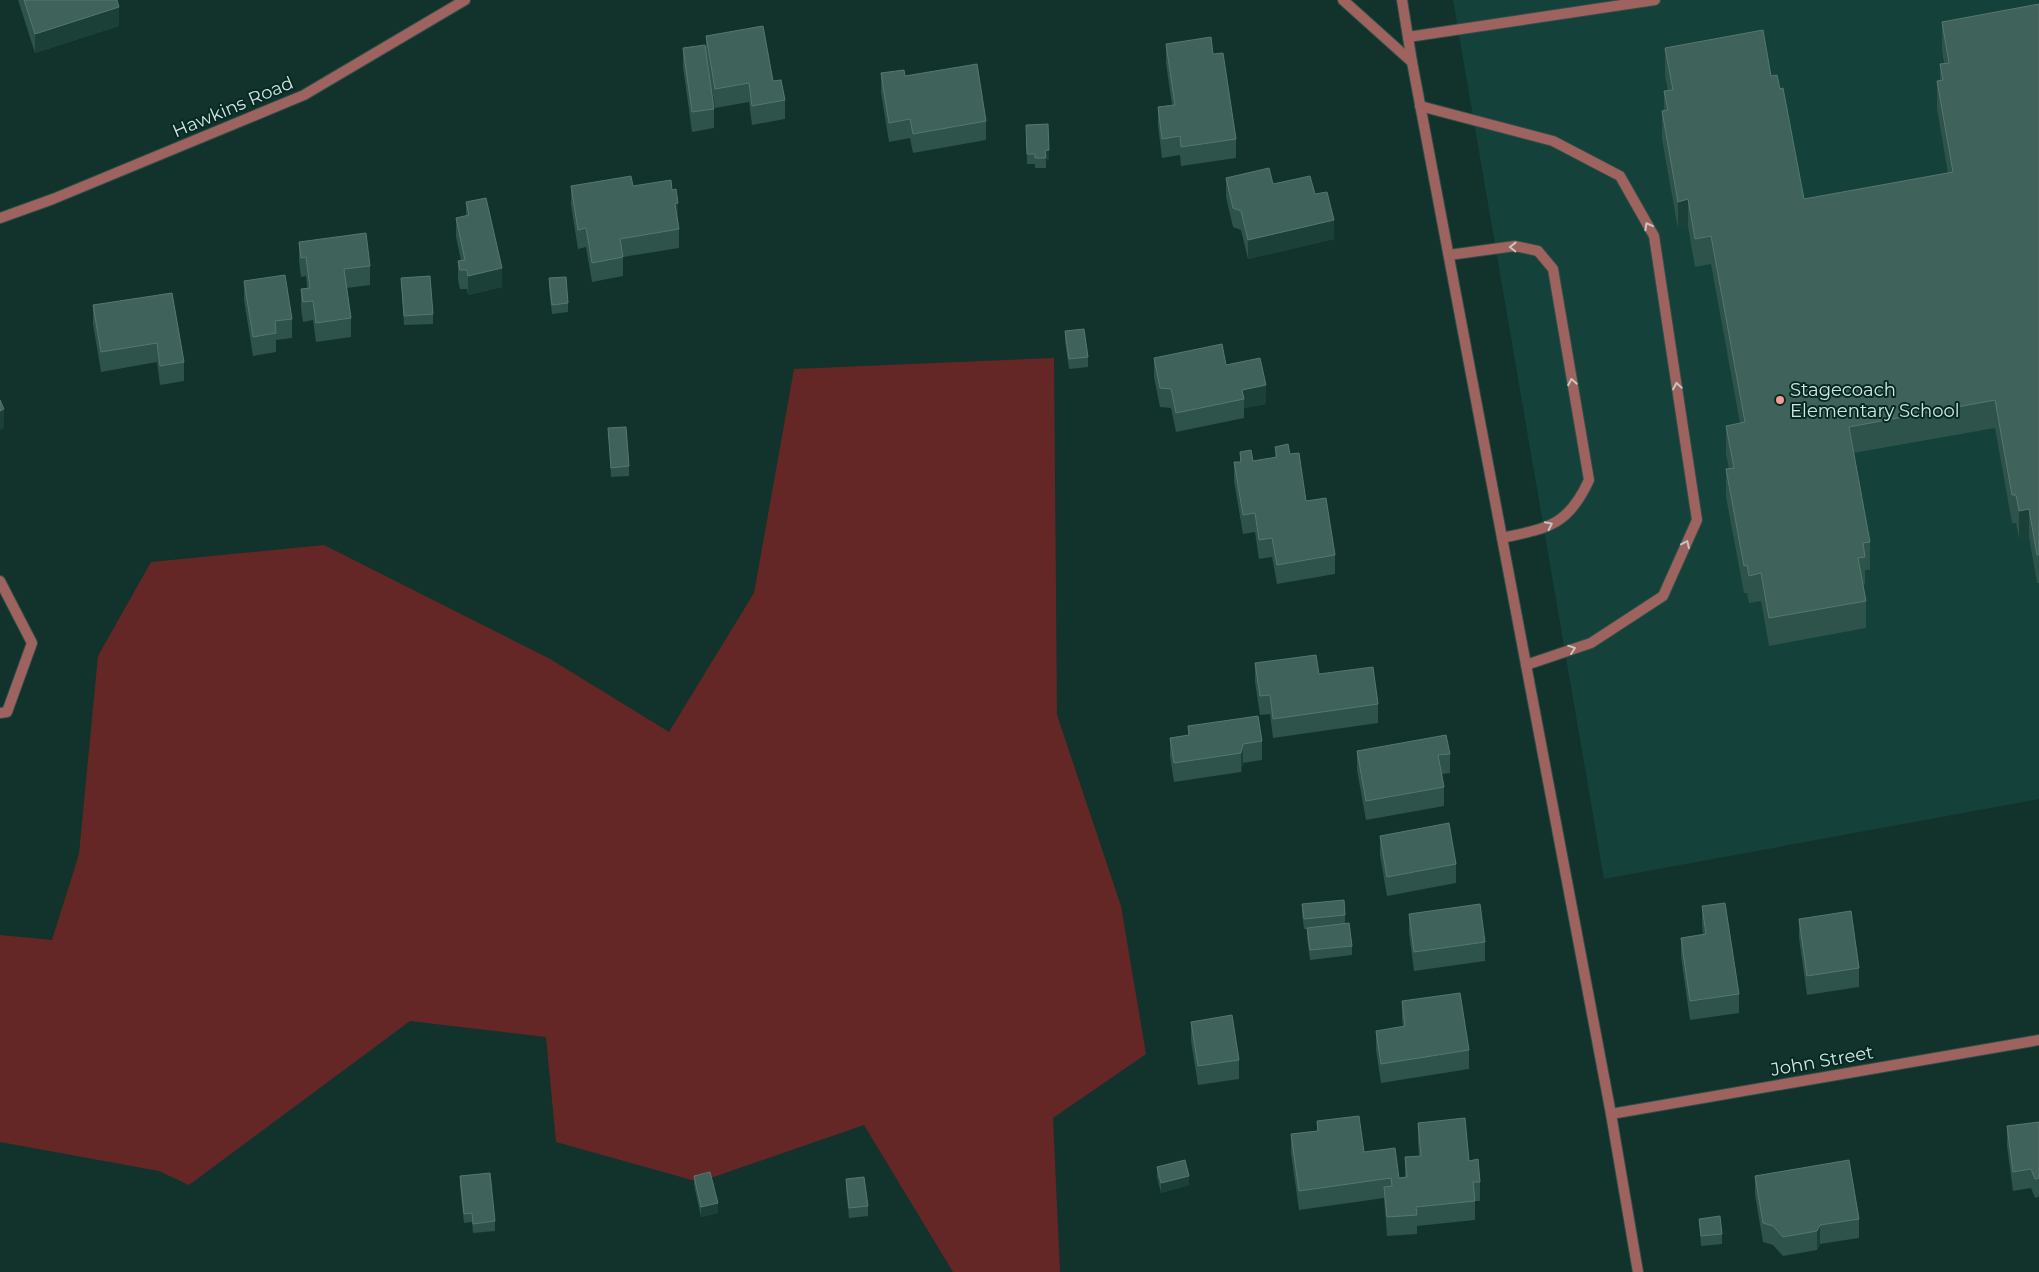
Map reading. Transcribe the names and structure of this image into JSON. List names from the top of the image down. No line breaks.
{"streets":{"street":["Hawkins Road","John Street"]},"places":["Stagecoach Elementary School"]}
